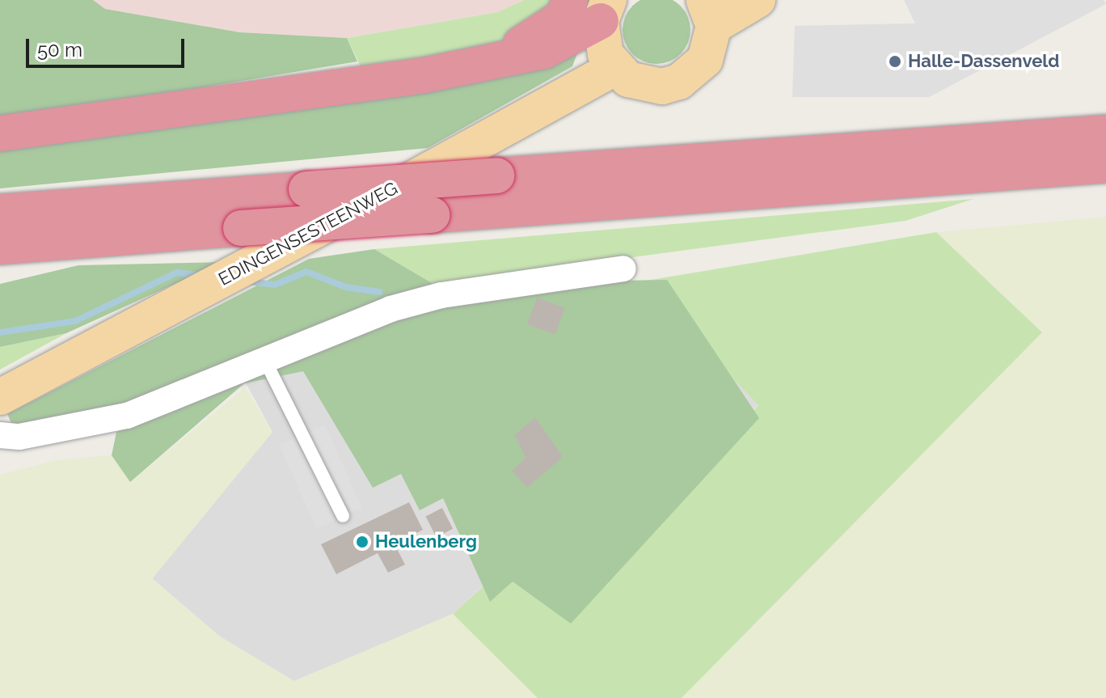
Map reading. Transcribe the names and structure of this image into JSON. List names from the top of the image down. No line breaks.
{"streets":{"main road":["EDINGENSESTEENWEG"]},"places":["Halle-Dassenveld","Heulenberg"],"scale_bar":"50 m"}
